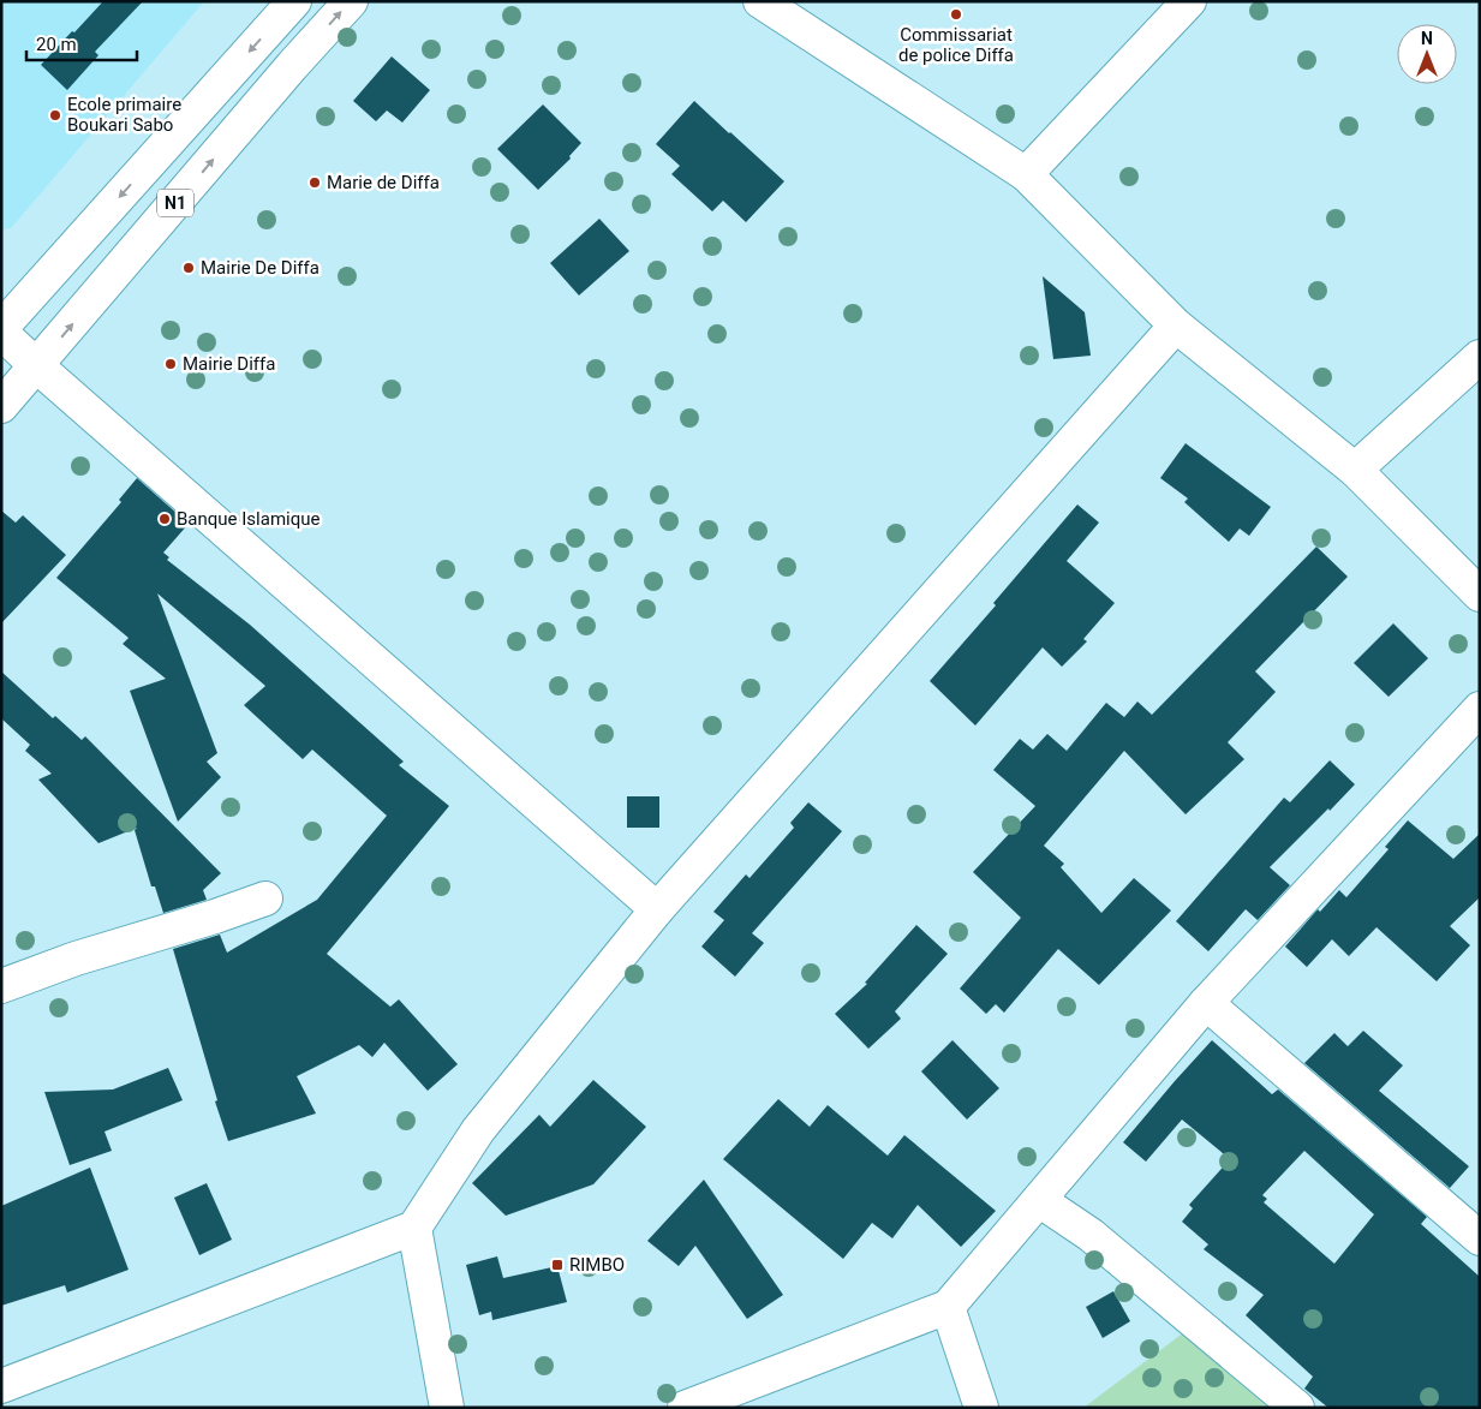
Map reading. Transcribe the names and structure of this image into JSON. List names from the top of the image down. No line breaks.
{"streets":{"main road":["N1"]},"places":{"other":["Commissariat de police Diffa","Ecole primaire Boukari Sabo","Marie de Diffa","Mairie De Diffa","Mairie Diffa","Banque Islamique"],"transit":["RIMBO"]},"scale_bar":"20 m","north":"top"}
